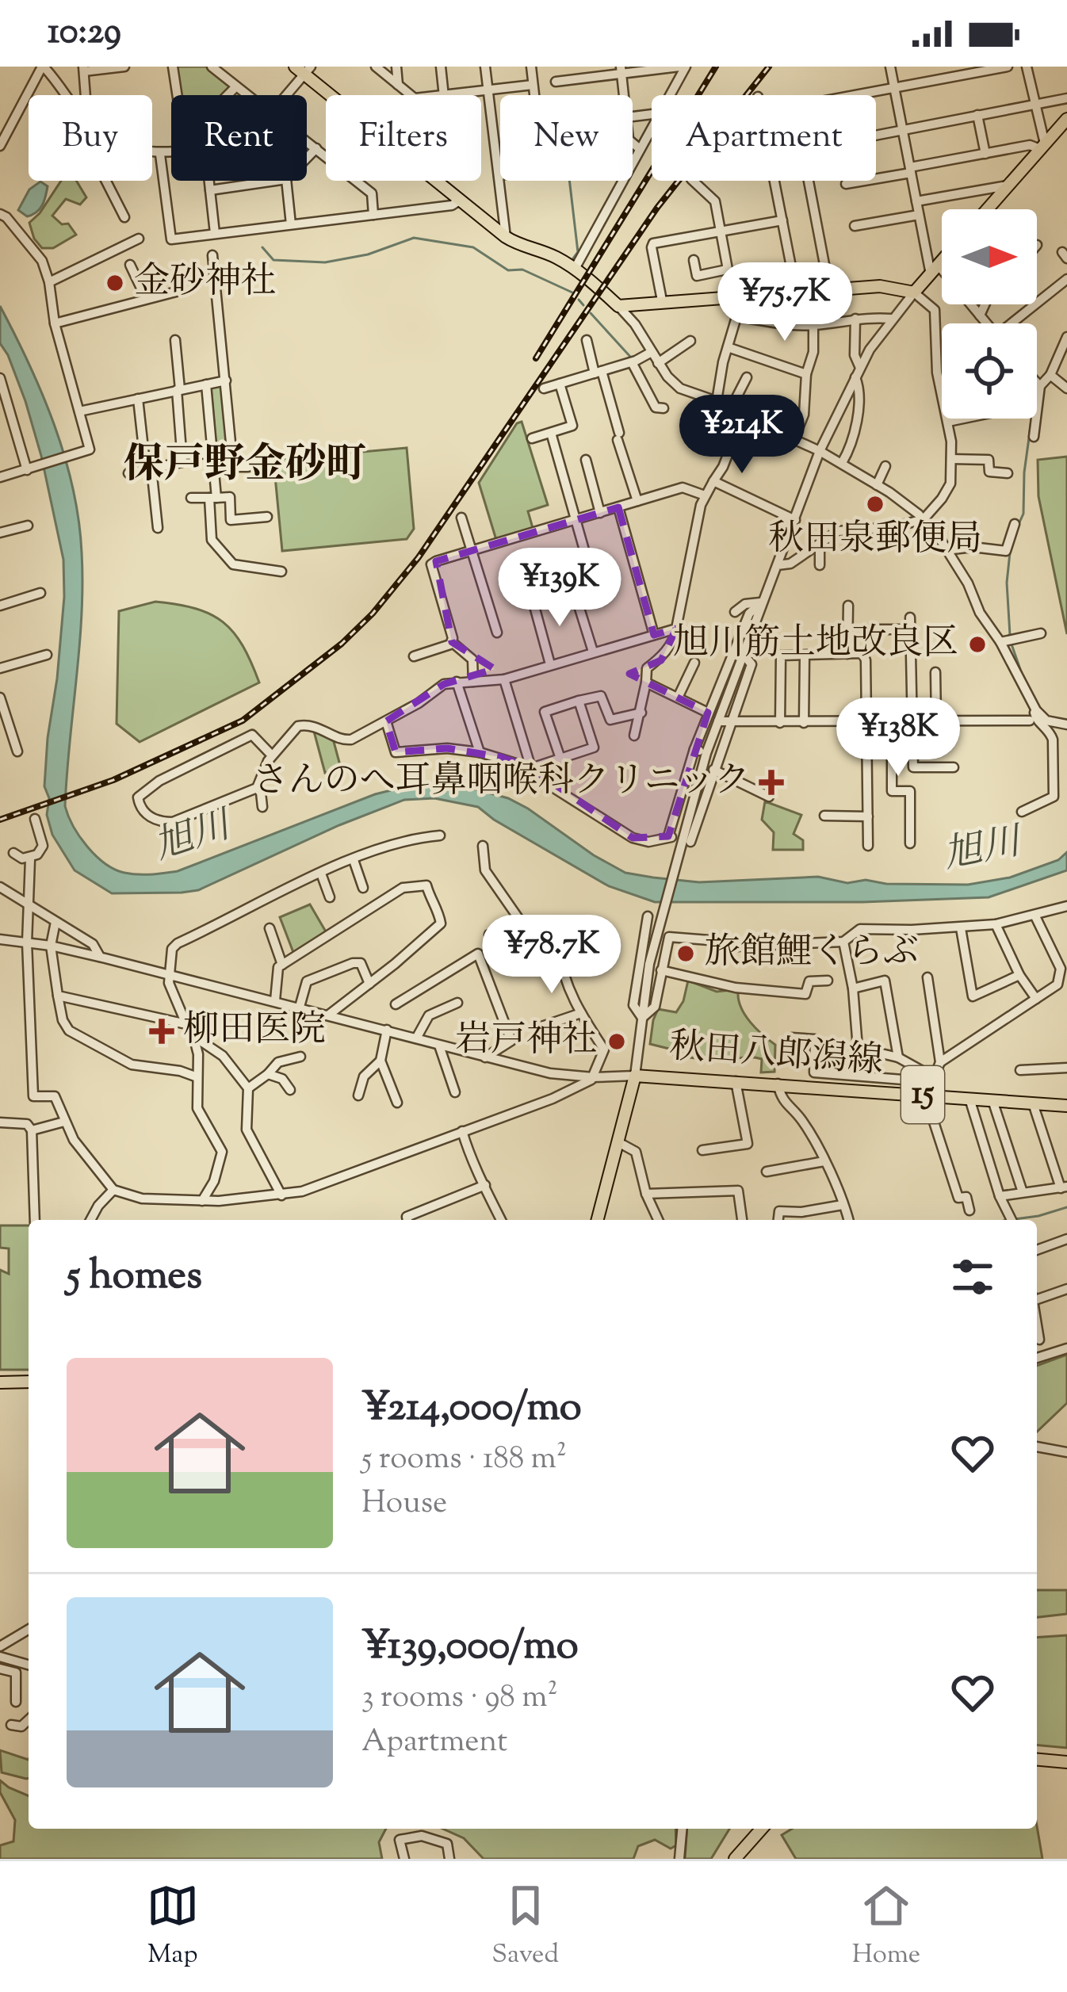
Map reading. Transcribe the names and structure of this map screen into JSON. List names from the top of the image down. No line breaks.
{"streets":{"main road":["秋田八郎潟線","15"]},"districts":["保戸野金砂町"],"water":["旭川"],"places":{"other":["金砂神社","秋田泉郵便局","旭川筋土地改良区","旅館鯉くらぶ","岩戸神社"],"health":["さんのへ耳鼻咽喉科クリニック","柳田医院"]},"north":"right","page":{"status":"10:29","chip":["Buy","Rent","Filters","New","Apartment"],"price":["¥75.7K","¥214K","¥139K","¥138K","¥78.7K"],"heading":"5 homes","list":[{"name":"¥214,000/mo","note":"5 rooms · 188 m² · House"},{"name":"¥139,000/mo","note":"3 rooms · 98 m² · Apartment"}],"tabs":["Map","Saved","Home"]}}
